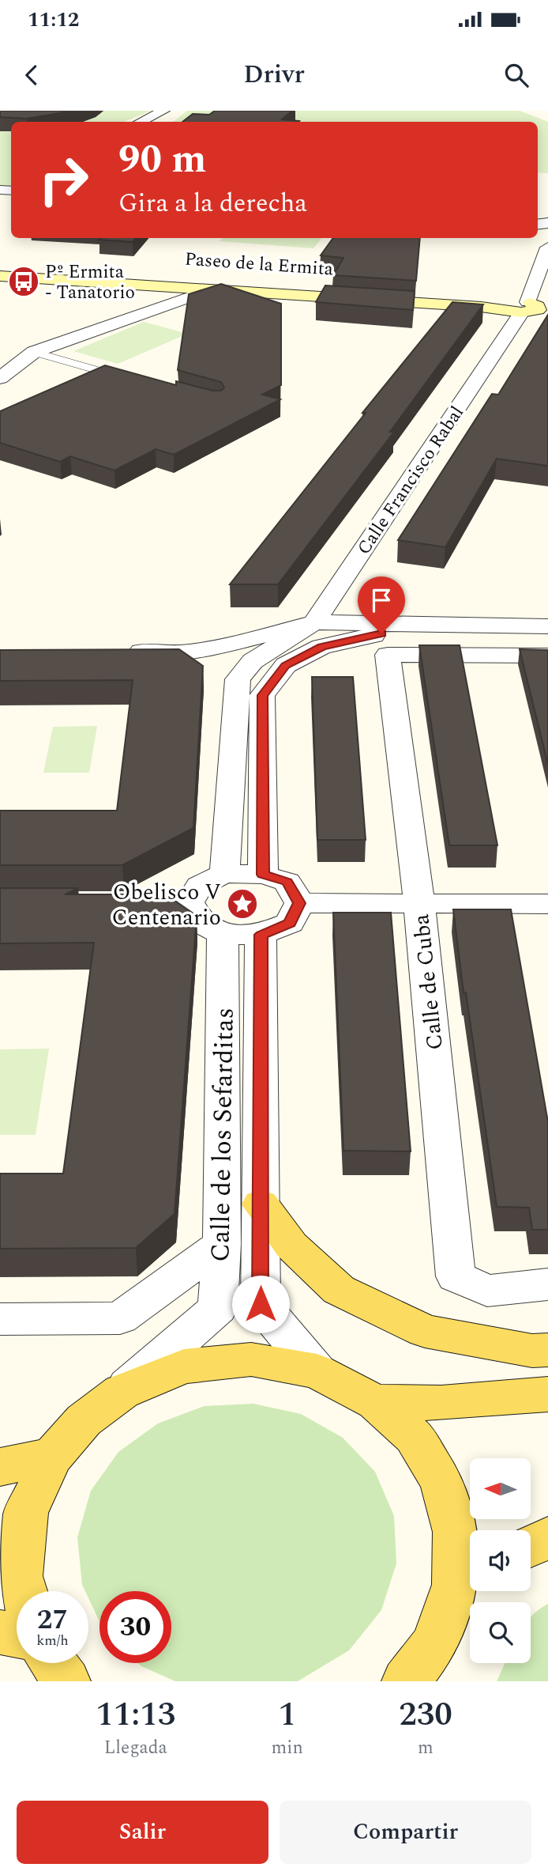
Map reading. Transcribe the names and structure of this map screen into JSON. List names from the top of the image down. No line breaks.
{"streets":{"main road":["Paseo de la Ermita"],"street":["Calle Francisco Rabal","Calle de Cuba","Calle de los Sefarditas"]},"crossings":[["Paseo de la Ermita","Calle Francisco Rabal"]],"places":{"bus stop":["Pº Ermita - Tanatorio"],"place":["Obelisco V Centenario"]},"north":"left","page":{"status":"11:12","header":"Drivr","turn":["90 m","Gira a la derecha"],"speed":"27 km/h","limit":"30","eta":["11:13","Llegada","1","min","230","m"],"buttons":["Salir","Compartir"]}}
